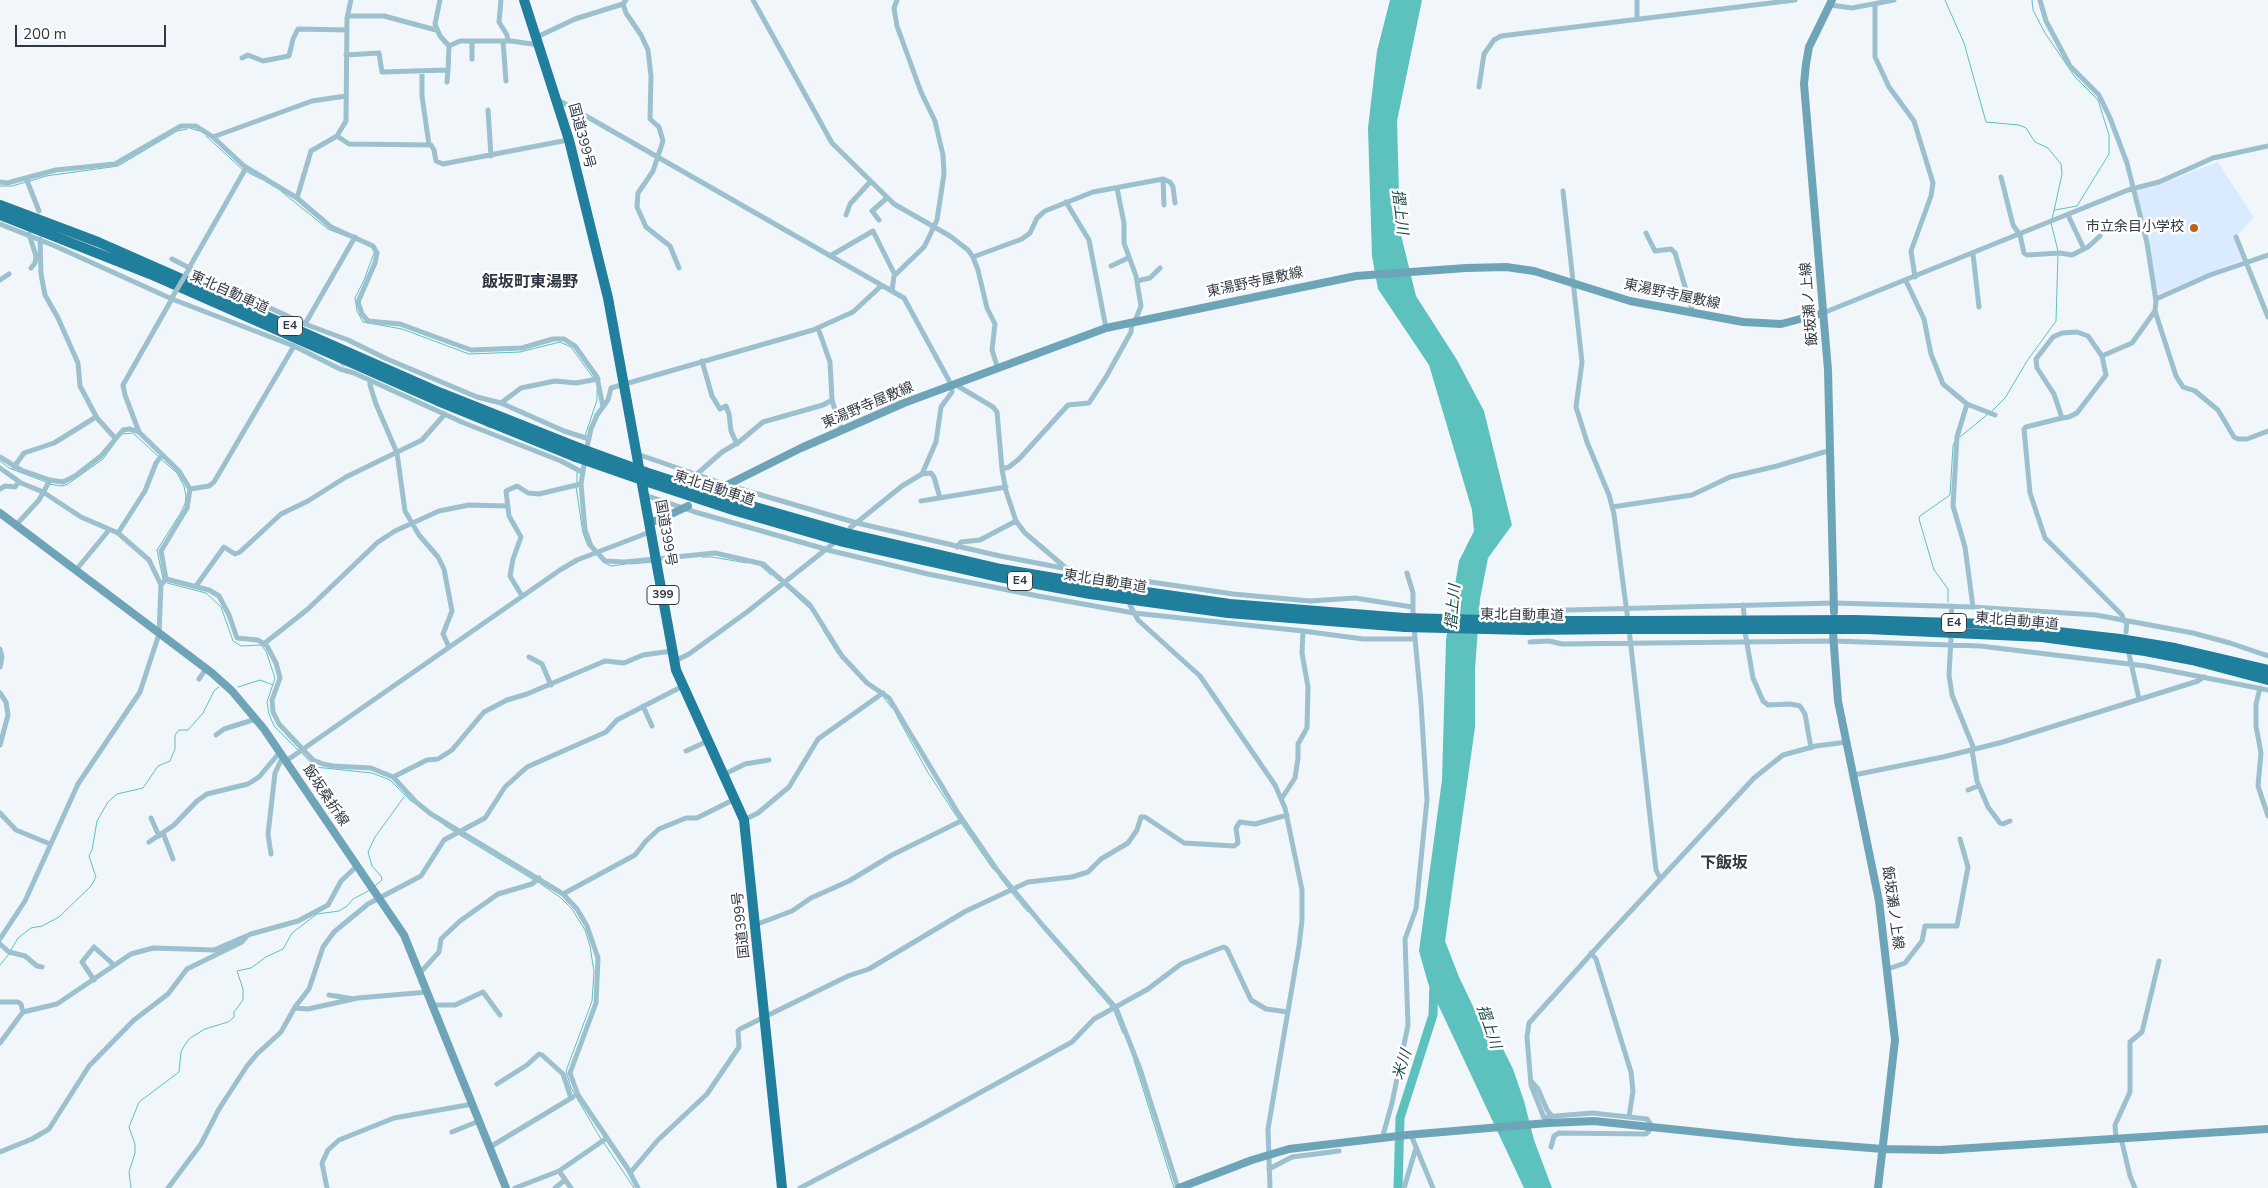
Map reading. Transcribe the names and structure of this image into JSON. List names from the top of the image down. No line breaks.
{"streets":{"highway":["国道399号","東北自動車道","E4","399"],"main road":["東湯野寺屋敷線","飯坂瀬ノ上線","飯坂桑折線"]},"crossings":[["東湯野寺屋敷線","飯坂瀬ノ上線"]],"districts":["飯坂町東湯野","下飯坂"],"water":["摺上川","米川"],"places":["市立余目小学校"],"scale_bar":"200 m"}
